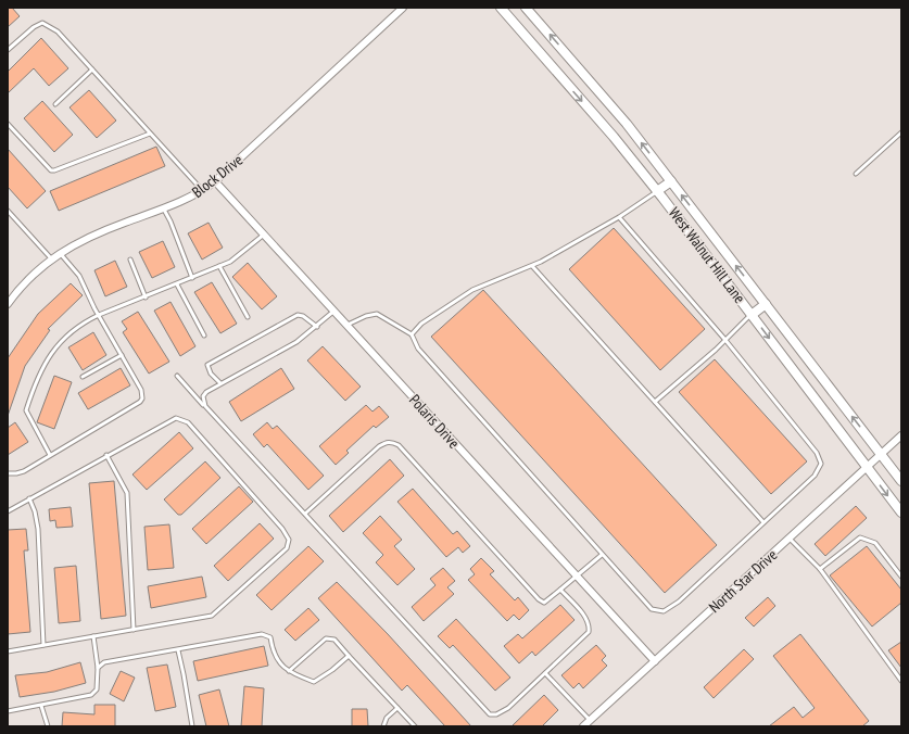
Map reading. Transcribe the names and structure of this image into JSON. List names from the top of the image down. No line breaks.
{"streets":{"main road":["West Walnut Hill Lane"],"street":["Block Drive","Polaris Drive","North Star Drive"]},"crossings":[["Block Drive","Polaris Drive"],["West Walnut Hill Lane","North Star Drive"],["Polaris Drive","North Star Drive"]]}
